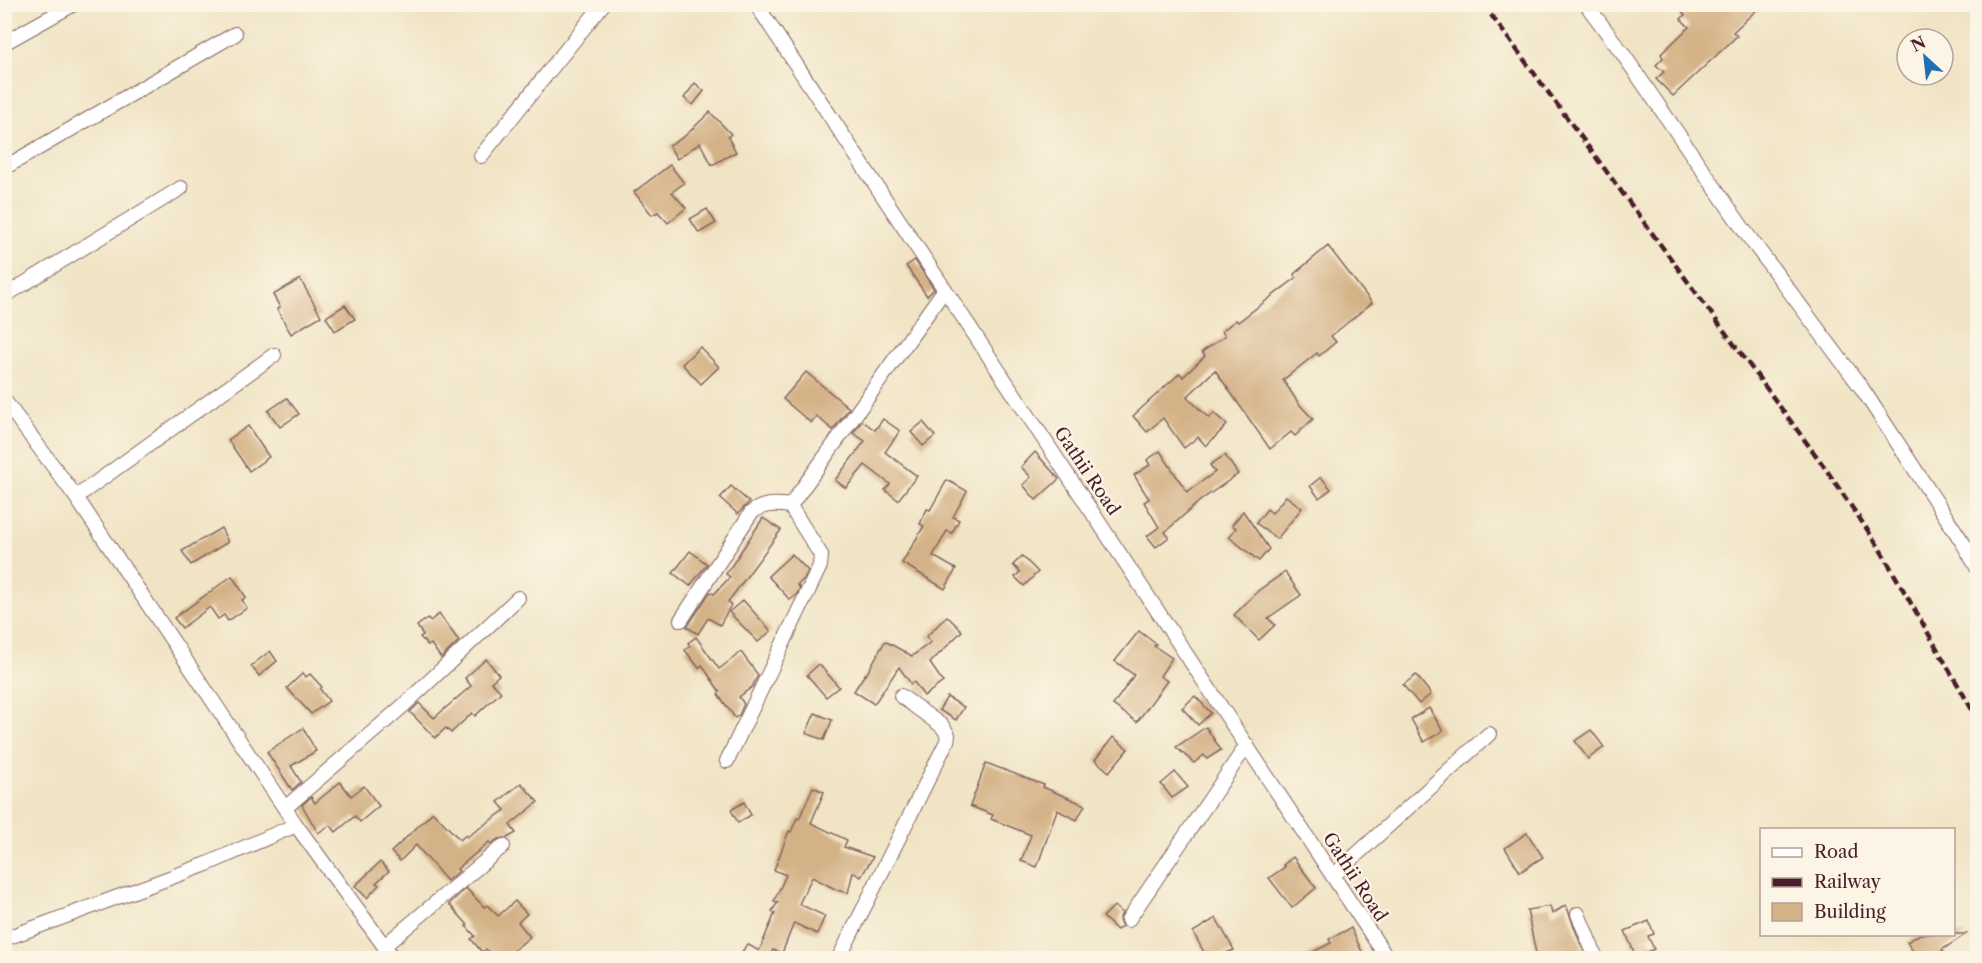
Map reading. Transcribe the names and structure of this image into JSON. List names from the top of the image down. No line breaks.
{"streets":{"street":["Gathii Road"]},"legend":["Road","Railway","Building"],"north":"top left"}
